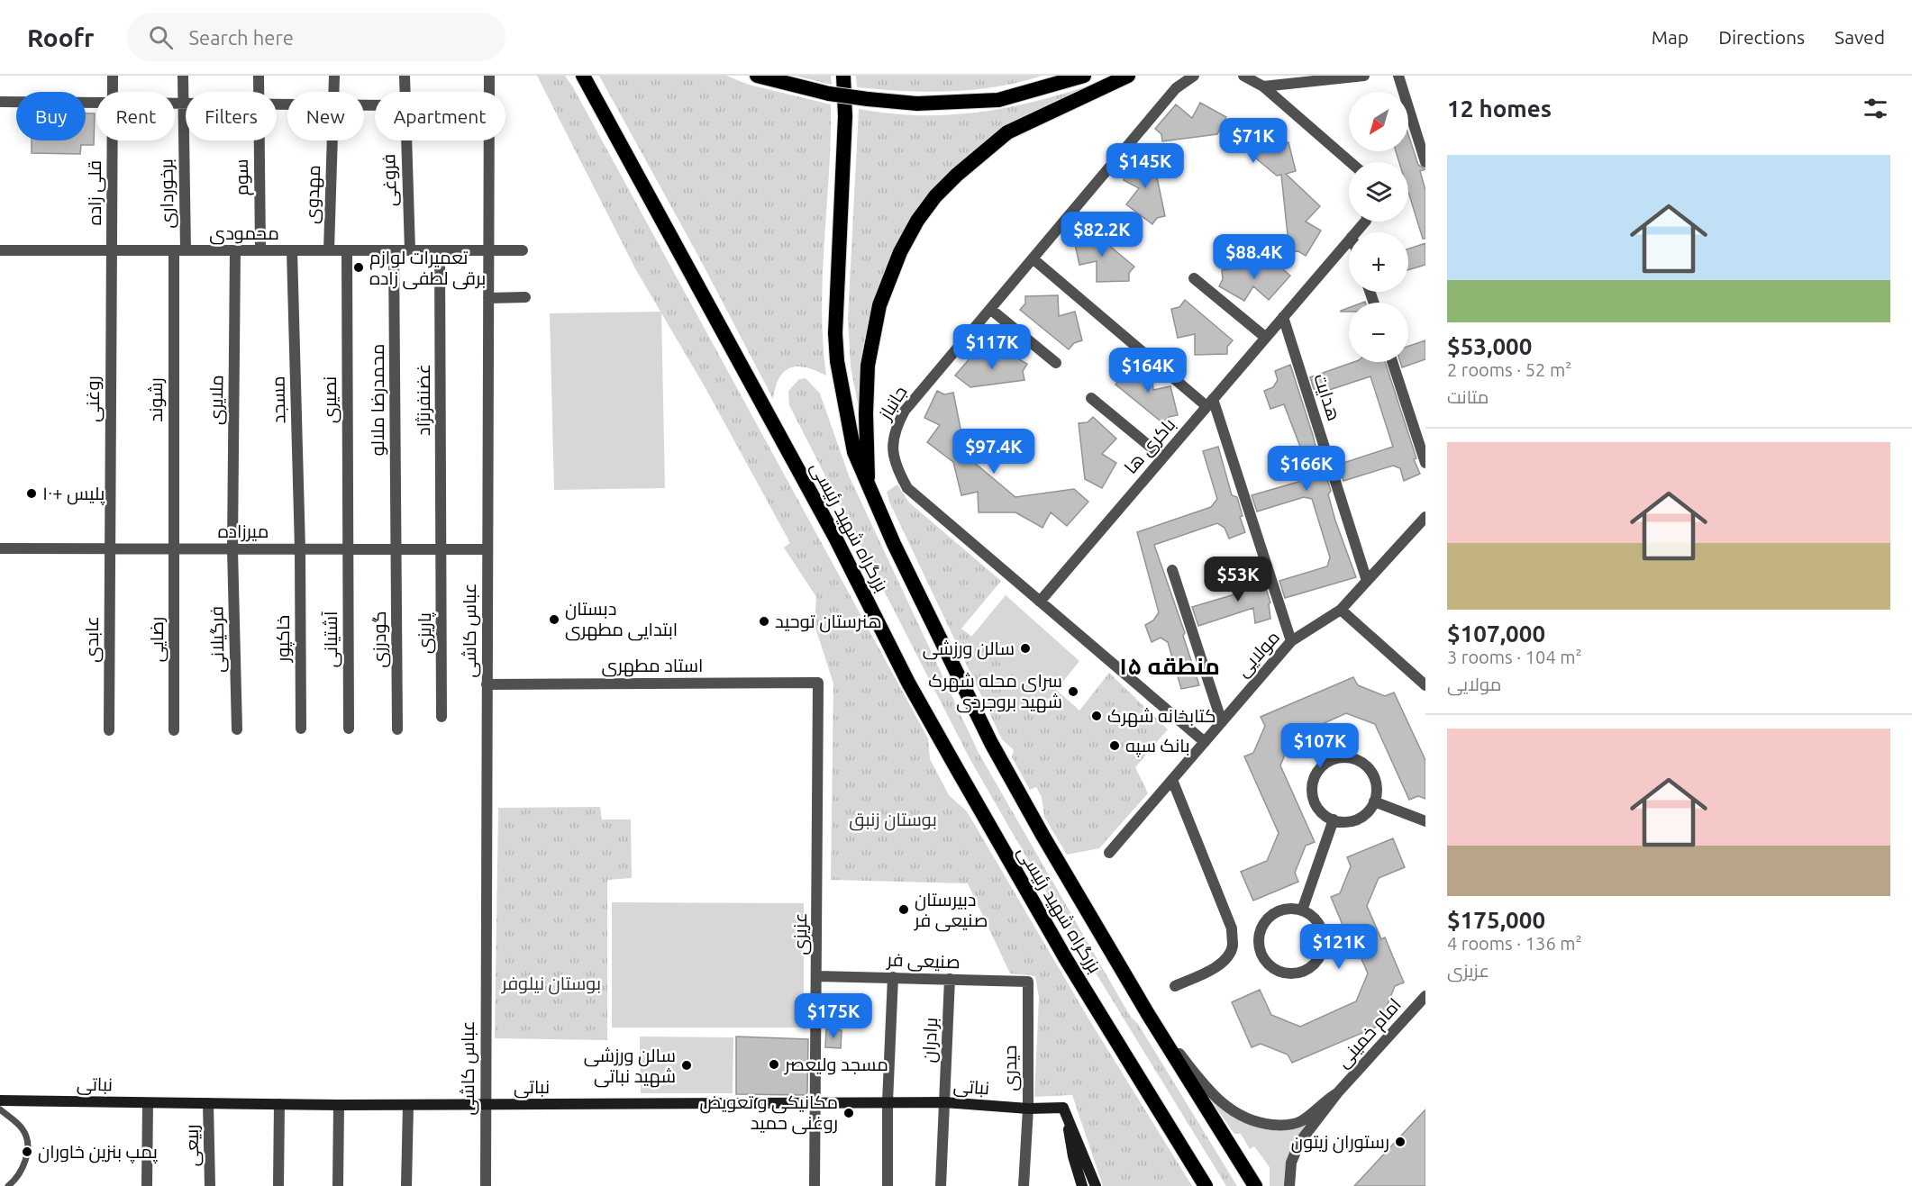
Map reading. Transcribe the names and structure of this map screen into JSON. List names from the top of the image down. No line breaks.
{"streets":{"highway":["بزرگراه شهید رئیسی"],"main road":["نباتی"],"street":["سوم","فروغی","قلی زاده","برخورداری","مهدوی","محمودی","هدایت","روغنی","رشوند","ملایری","مسجد","نصیری","محمدرضا ملالو","غضنفرنژاد","جانباز","باکری ها","میرزاده","عباس کاشی","پاریزی","خاکپور","عابدی","رضایی","فرگیلانی","آشتیانی","گودرزی","مولايی","استاد مطهری","عزیزی","صنیعی فر","امام خمینی","برادران","حیدری","ربیعی"]},"crossings":[["سوم","محمودی"],["فروغی","محمودی"],["قلی زاده","محمودی"],["قلی زاده","روغنی"],["برخورداری","محمودی"],["مهدوی","محمودی"],["محمودی","روغنی"],["محمودی","رشوند"],["محمودی","ملایری"],["محمودی","مسجد"],["محمودی","نصیری"],["محمودی","محمدرضا ملالو"],["محمودی","غضنفرنژاد"],["محمودی","عباس کاشی"],["هدایت","باکری ها"],["هدایت","مولايی"],["روغنی","میرزاده"],["روغنی","عابدی"],["رشوند","میرزاده"],["رشوند","رضایی"],["ملایری","میرزاده"],["ملایری","فرگیلانی"],["مسجد","میرزاده"],["مسجد","خاکپور"],["نصیری","میرزاده"],["نصیری","آشتیانی"],["محمدرضا ملالو","میرزاده"],["محمدرضا ملالو","گودرزی"],["غضنفرنژاد","میرزاده"],["غضنفرنژاد","پاریزی"],["جانباز","باکری ها"],["جانباز","مولايی"],["میرزاده","عباس کاشی"],["میرزاده","پاریزی"],["میرزاده","خاکپور"],["میرزاده","عابدی"],["میرزاده","رضایی"],["میرزاده","فرگیلانی"],["میرزاده","آشتیانی"],["میرزاده","گودرزی"],["عباس کاشی","استاد مطهری"],["عباس کاشی","نباتی"],["استاد مطهری","عزیزی"],["عزیزی","صنیعی فر"],["عزیزی","نباتی"],["صنیعی فر","برادران"],["صنیعی فر","حیدری"],["برادران","نباتی"],["حیدری","نباتی"],["نباتی","ربیعی"]],"districts":["منطقه ۱۵"],"parks":["بوستان زنبق","بوستان نیلوفر"],"places":["تعمیرات لوازم برقی لطفی زاده","پلیس +۱۰","دبستان ابتدایی مطهری","هنرستان توحید","سالن ورزشی","سرای محله شهرک شهید بروجردی","کتابخانه شهرک","بانک سپه","دبیرستان صنیعی فر","مسجد ولیعصر","سالن ورزشی شهید نباتی","مکانیکی و تعویض روغنی حمید","رستوران زیتون","پمپ بنزین خاوران"],"north":"bottom left","page":{"header":"Roofr","search":"Search here","nav":["Map","Directions","Saved"],"heading":"12 homes","map_buttons":["+","−"],"chip":["Buy","Rent","Filters","New","Apartment"],"price":["$71K","$145K","$82.2K","$88.4K","$117K","$164K","$97.4K","$166K","$53K","$107K","$121K","$175K"],"list":[{"name":"$53,000","note":"2 rooms · 52 m² · متانت"},{"name":"$107,000","note":"3 rooms · 104 m² · مولايی"},{"name":"$175,000","note":"4 rooms · 136 m² · عزیزی"}]}}
